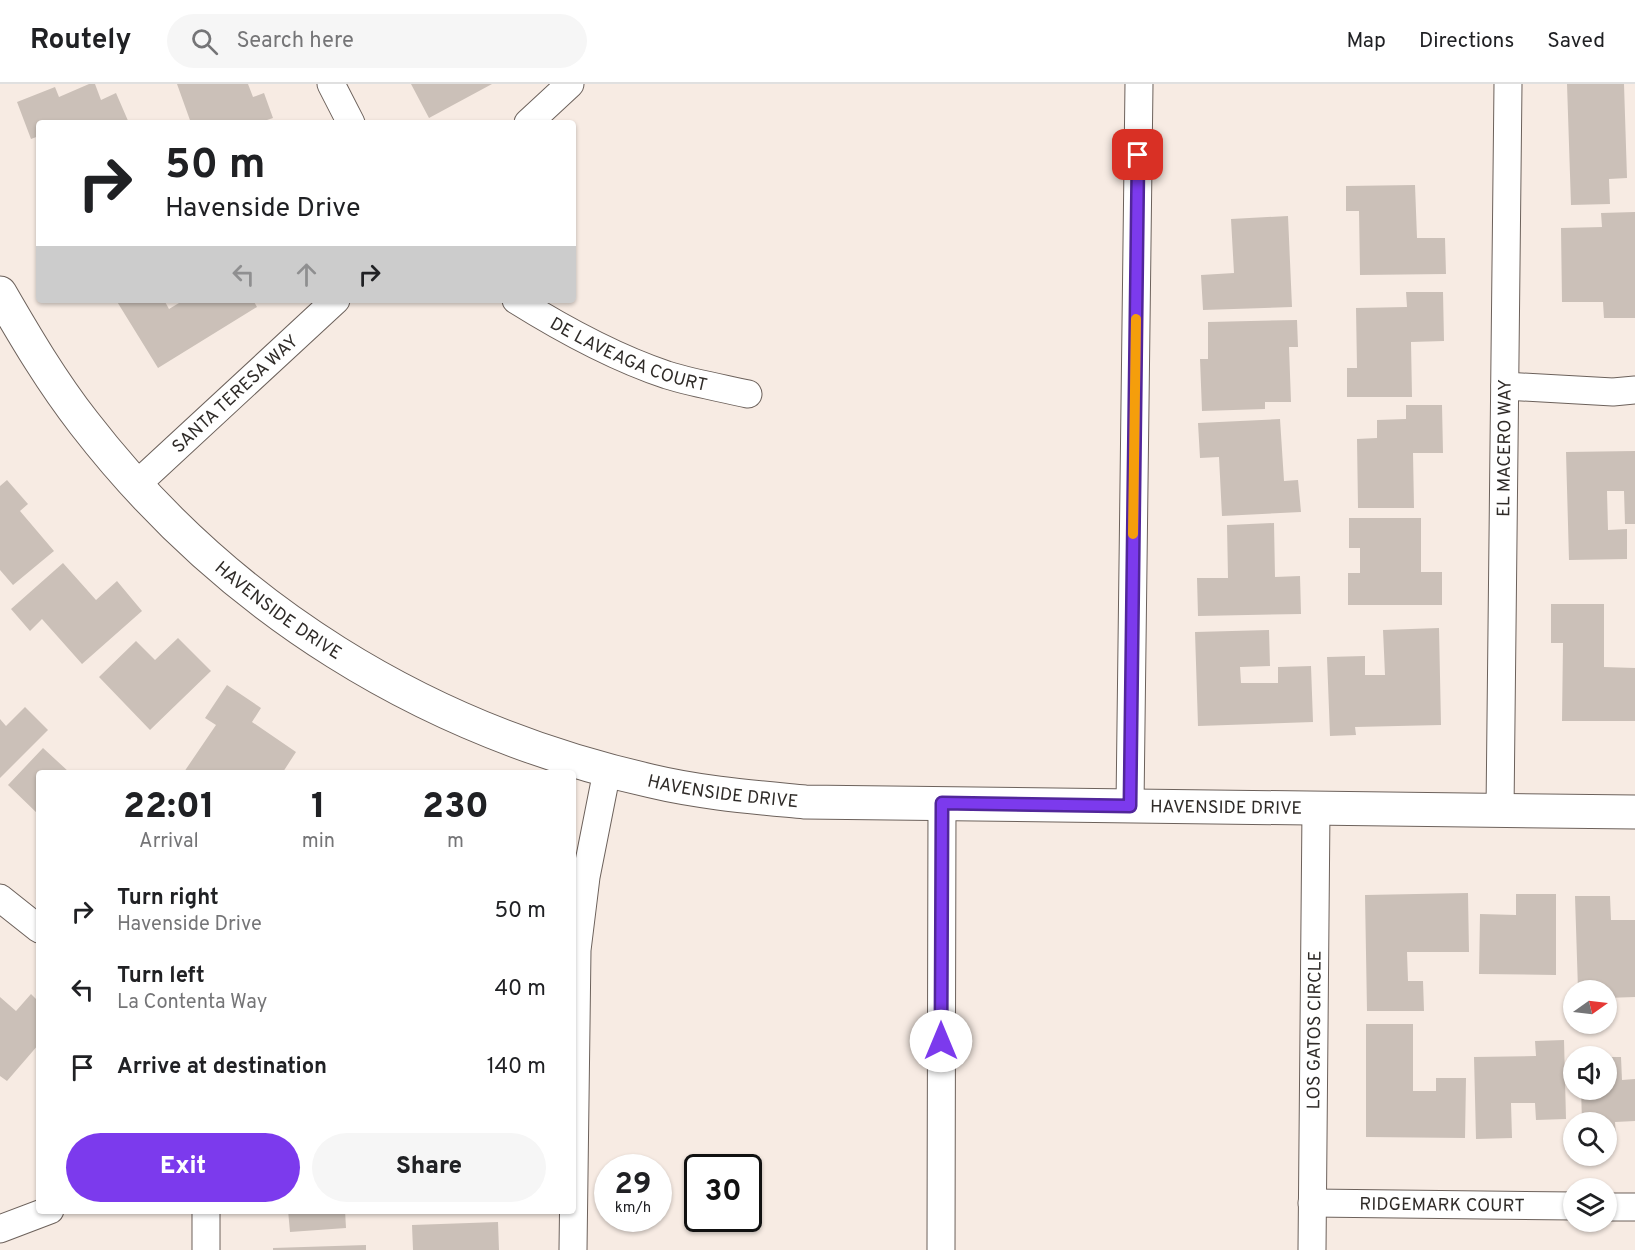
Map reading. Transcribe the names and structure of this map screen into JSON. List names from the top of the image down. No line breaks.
{"streets":{"street":["DE LAVEAGA COURT","SANTA TERESA WAY","EL MACERO WAY","HAVENSIDE DRIVE","LOS GATOS CIRCLE","RIDGEMARK COURT"]},"crossings":[["SANTA TERESA WAY","HAVENSIDE DRIVE"],["EL MACERO WAY","HAVENSIDE DRIVE"],["HAVENSIDE DRIVE","LOS GATOS CIRCLE"],["LOS GATOS CIRCLE","RIDGEMARK COURT"]],"north":"right","page":{"header":"Routely","search":"Search here","nav":["Map","Directions","Saved"],"turn":["50 m","Havenside Drive"],"eta":["22:01","Arrival","1","min","230","m"],"list":[{"name":"Turn right","note":"Havenside Drive","value":"50 m"},{"name":"Turn left","note":"La Contenta Way","value":"40 m"},{"name":"Arrive at destination","value":"140 m"}],"buttons":["Exit","Share"],"speed":"29 km/h","limit":"30"}}
